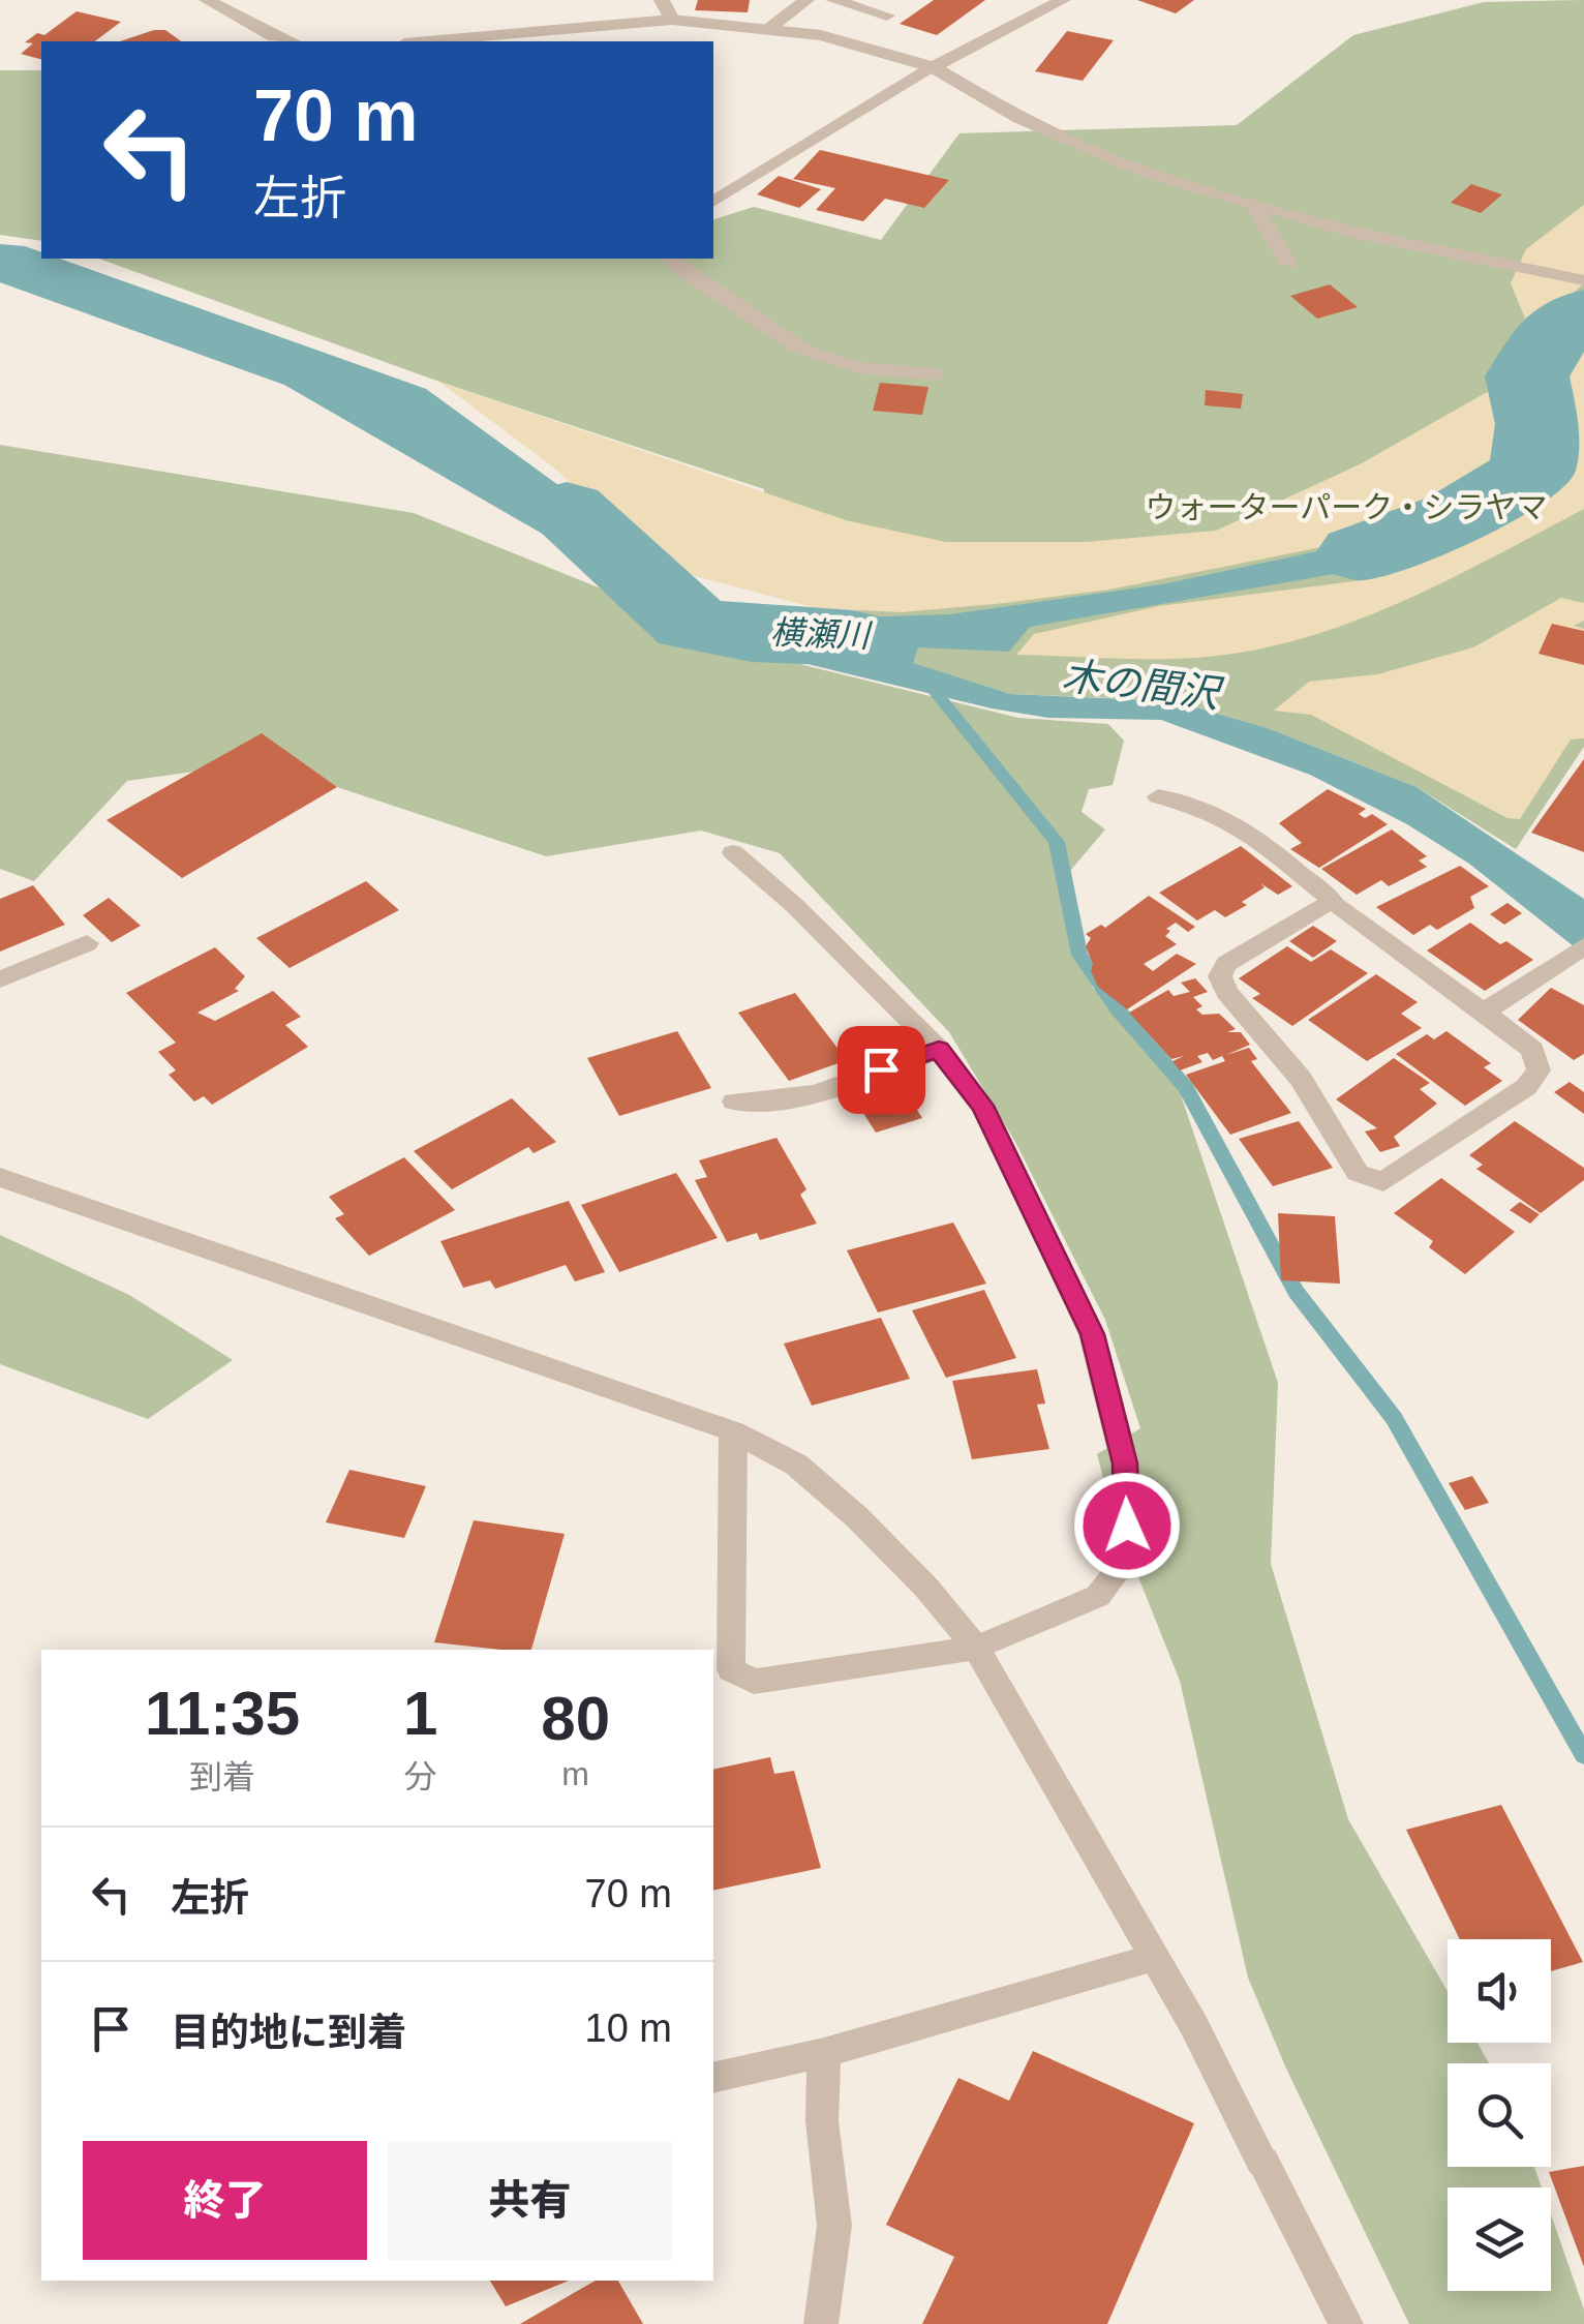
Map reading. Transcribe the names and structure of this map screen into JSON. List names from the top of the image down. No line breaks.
{"water":["横瀬川","木の間沢"],"parks":["ウォーターパーク・シラヤマ"],"page":{"turn":["70 m","左折"],"eta":["11:35","到着","1","分","80","m"],"list":[{"name":"左折","value":"70 m"},{"name":"目的地に到着","value":"10 m"}],"buttons":["終了","共有"]}}
